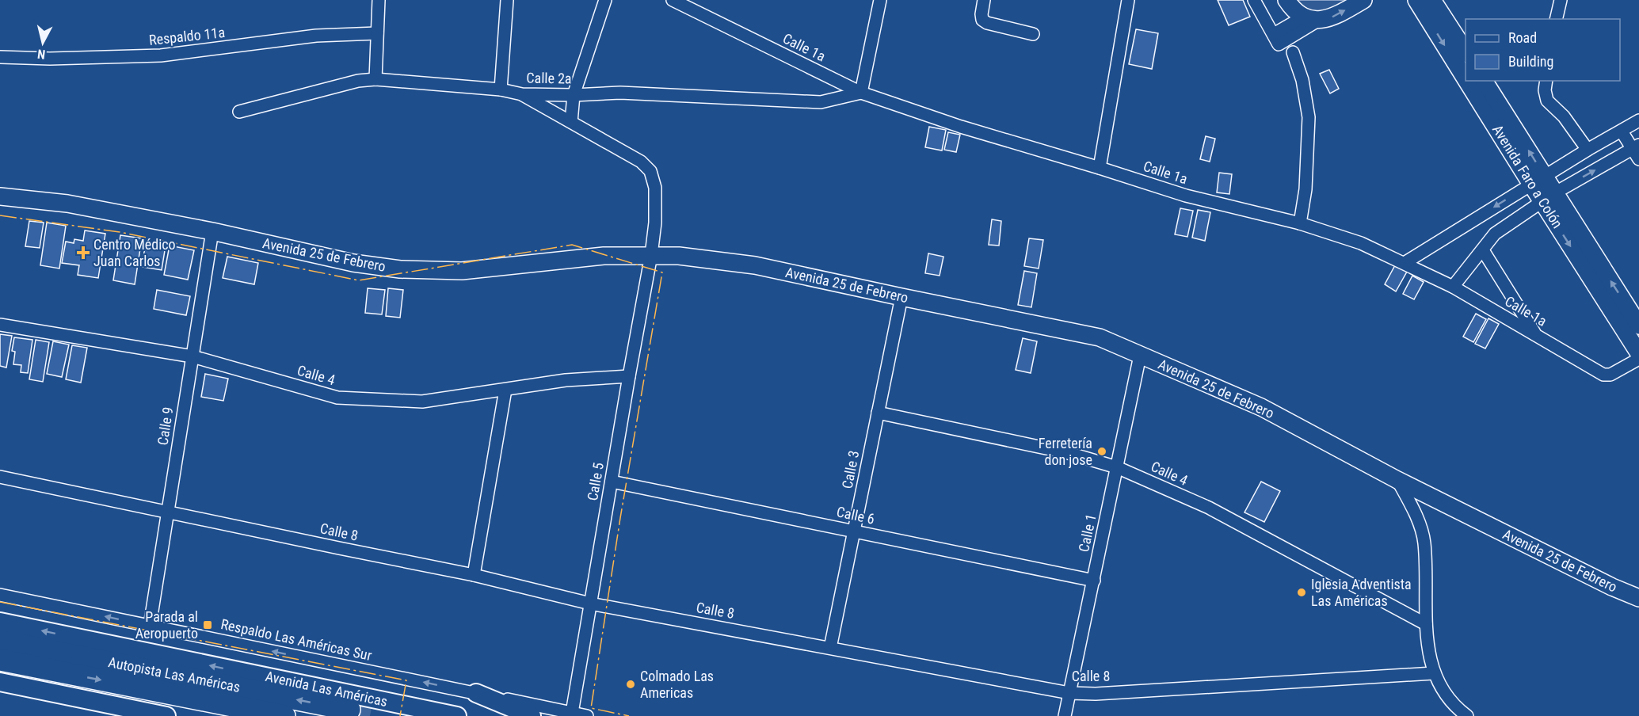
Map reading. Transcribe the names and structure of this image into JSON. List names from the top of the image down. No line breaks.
{"streets":{"highway":["Autopista Las Américas"],"main road":["Avenida Faro a Colón","Avenida 25 de Febrero","Avenida Las Américas"],"street":["Respaldo 11a","Calle 1a","Calle 2a","Calle 4","Calle 9","Calle 3","Calle 5","Calle 6","Calle 8","Calle 1","Respaldo Las Américas Sur"]},"crossings":[["Calle 1a","Calle 2a"],["Calle 2a","Calle 5"],["Avenida 25 de Febrero","Calle 9"],["Avenida 25 de Febrero","Calle 3"],["Avenida 25 de Febrero","Calle 5"],["Avenida 25 de Febrero","Calle 1"],["Calle 4","Calle 9"],["Calle 4","Calle 3"],["Calle 4","Calle 5"],["Calle 4","Calle 1"],["Calle 9","Calle 8"],["Calle 9","Respaldo Las Américas Sur"],["Calle 3","Calle 6"],["Calle 3","Calle 8"],["Calle 5","Calle 6"],["Calle 5","Calle 8"],["Calle 5","Respaldo Las Américas Sur"],["Calle 6","Calle 1"],["Calle 8","Calle 1"]],"one_way":["Respaldo Las Américas Sur"],"places":{"health":["Centro Médico Juan Carlos"],"other":["Ferretería don jose","Iglesia Adventista Las Américas","Colmado Las Americas"],"transit":["Parada al Aeropuerto"]},"legend":["Road","Building"],"north":"bottom"}
